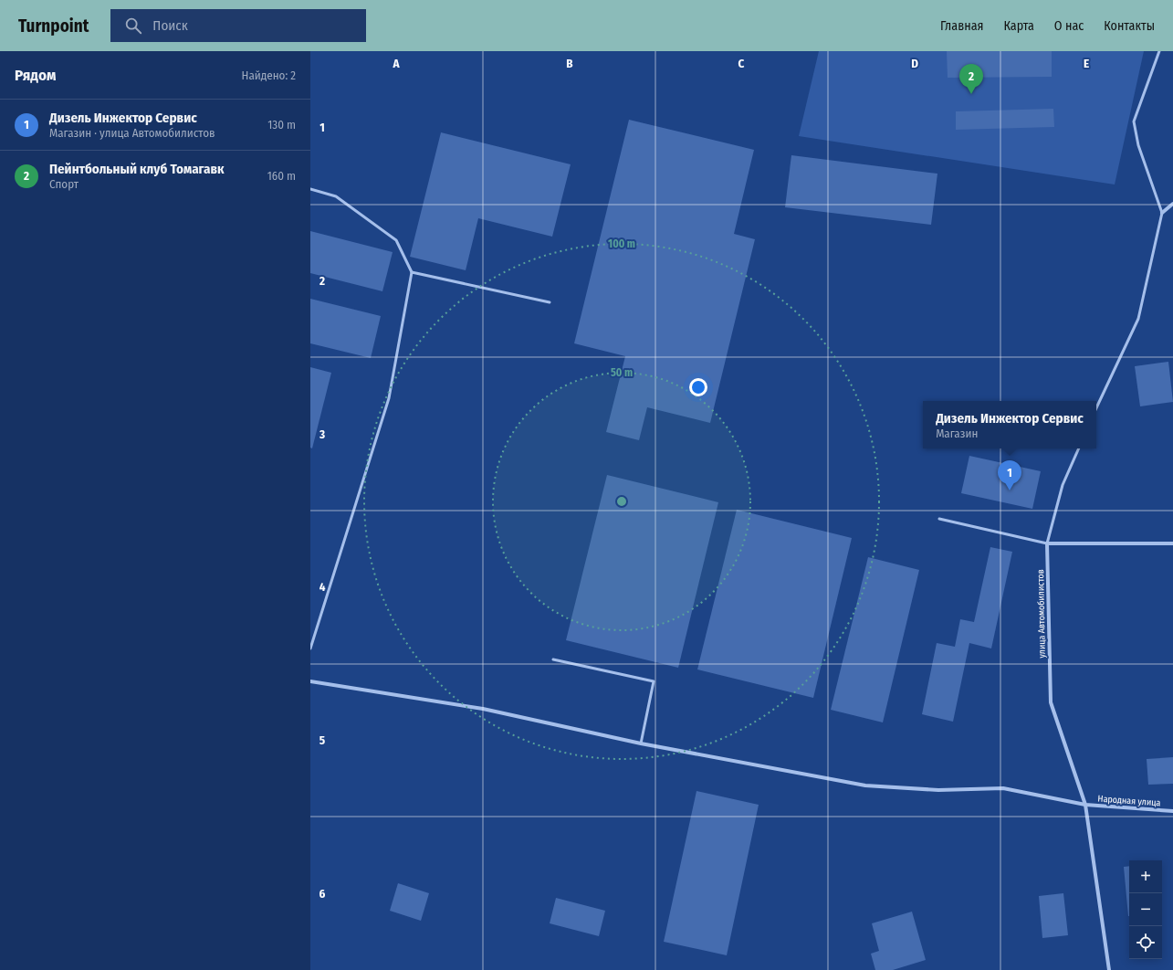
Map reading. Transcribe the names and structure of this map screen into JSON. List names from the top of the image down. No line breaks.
{"streets":{"street":["улица Автомобилистов","Народная улица"]},"crossings":[["улица Автомобилистов","Народная улица"]],"page":{"header":"Turnpoint","search":"Поиск","nav":["Главная","Карта","О нас","Контакты"],"heading":["Рядом","Найдено: 2"],"pins":["2","1"],"list":[{"mark":"1","name":"Дизель Инжектор Сервис","note":"Магазин · улица Автомобилистов","value":"130 m"},{"mark":"2","name":"Пейнтбольный клуб Томагавк","note":"Спорт","value":"160 m"}],"popup":["Дизель Инжектор Сервис","Магазин"],"map_buttons":["+","−"]},"grid":{"columns":["A","B","C","D","E"],"rows":["1","2","3","4","5","6"]},"rings":["100 m","50 m"]}
